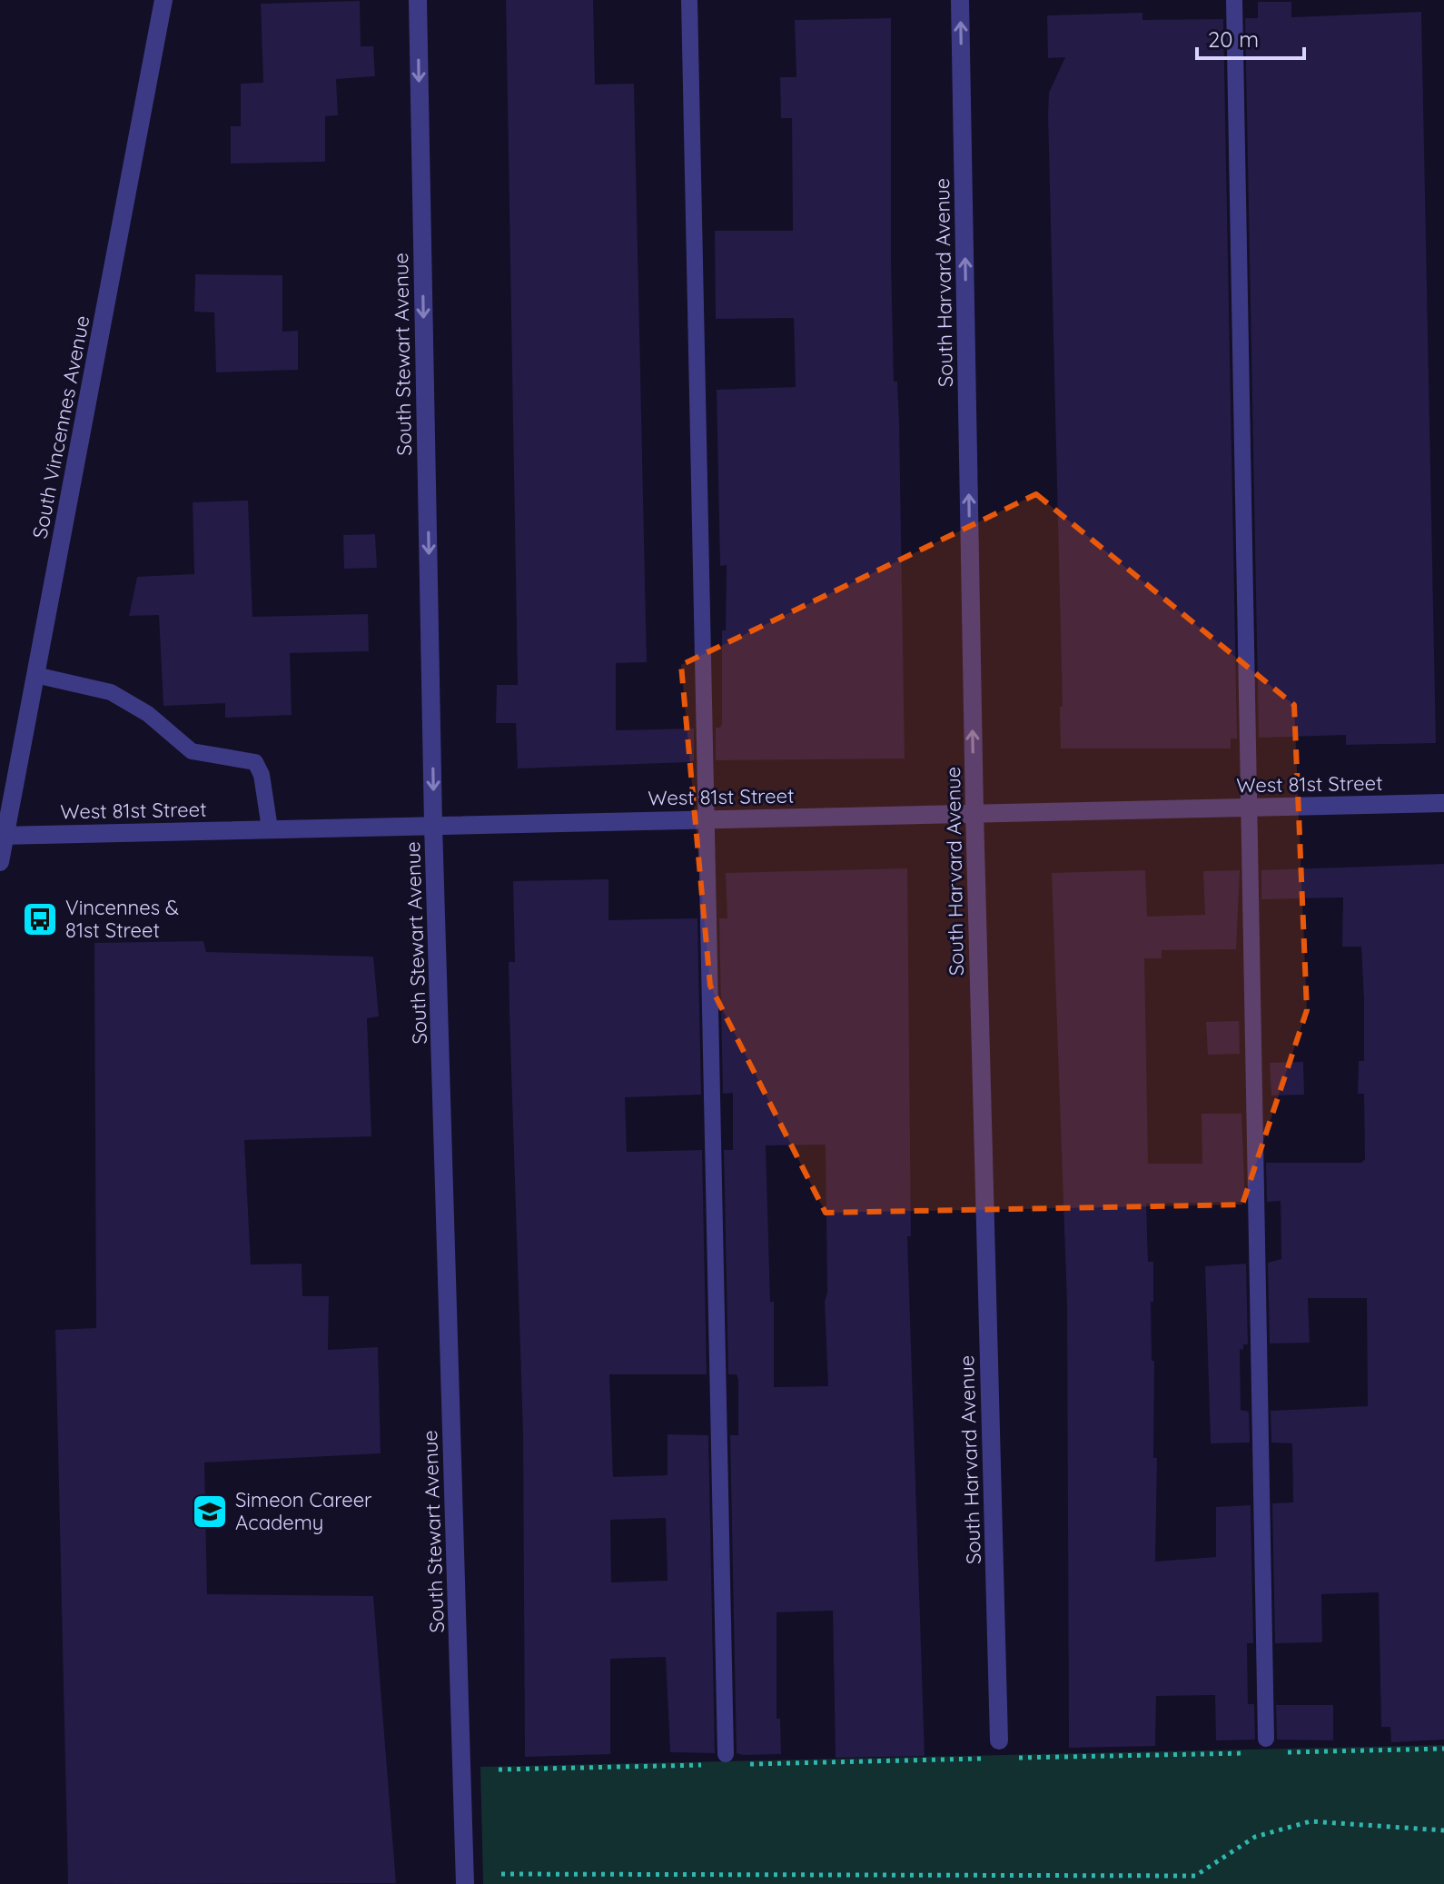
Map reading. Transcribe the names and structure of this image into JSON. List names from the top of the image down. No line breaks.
{"streets":{"street":["South Harvard Avenue","South Stewart Avenue","South Vincennes Avenue","West 81st Street"]},"crossings":[["South Harvard Avenue","West 81st Street"],["South Stewart Avenue","West 81st Street"],["South Vincennes Avenue","West 81st Street"]],"one_way":["South Harvard Avenue","South Stewart Avenue"],"places":{"bus stop":["Vincennes & 81st Street"],"school or university":["Simeon Career Academy"]},"scale_bar":"20 m"}
